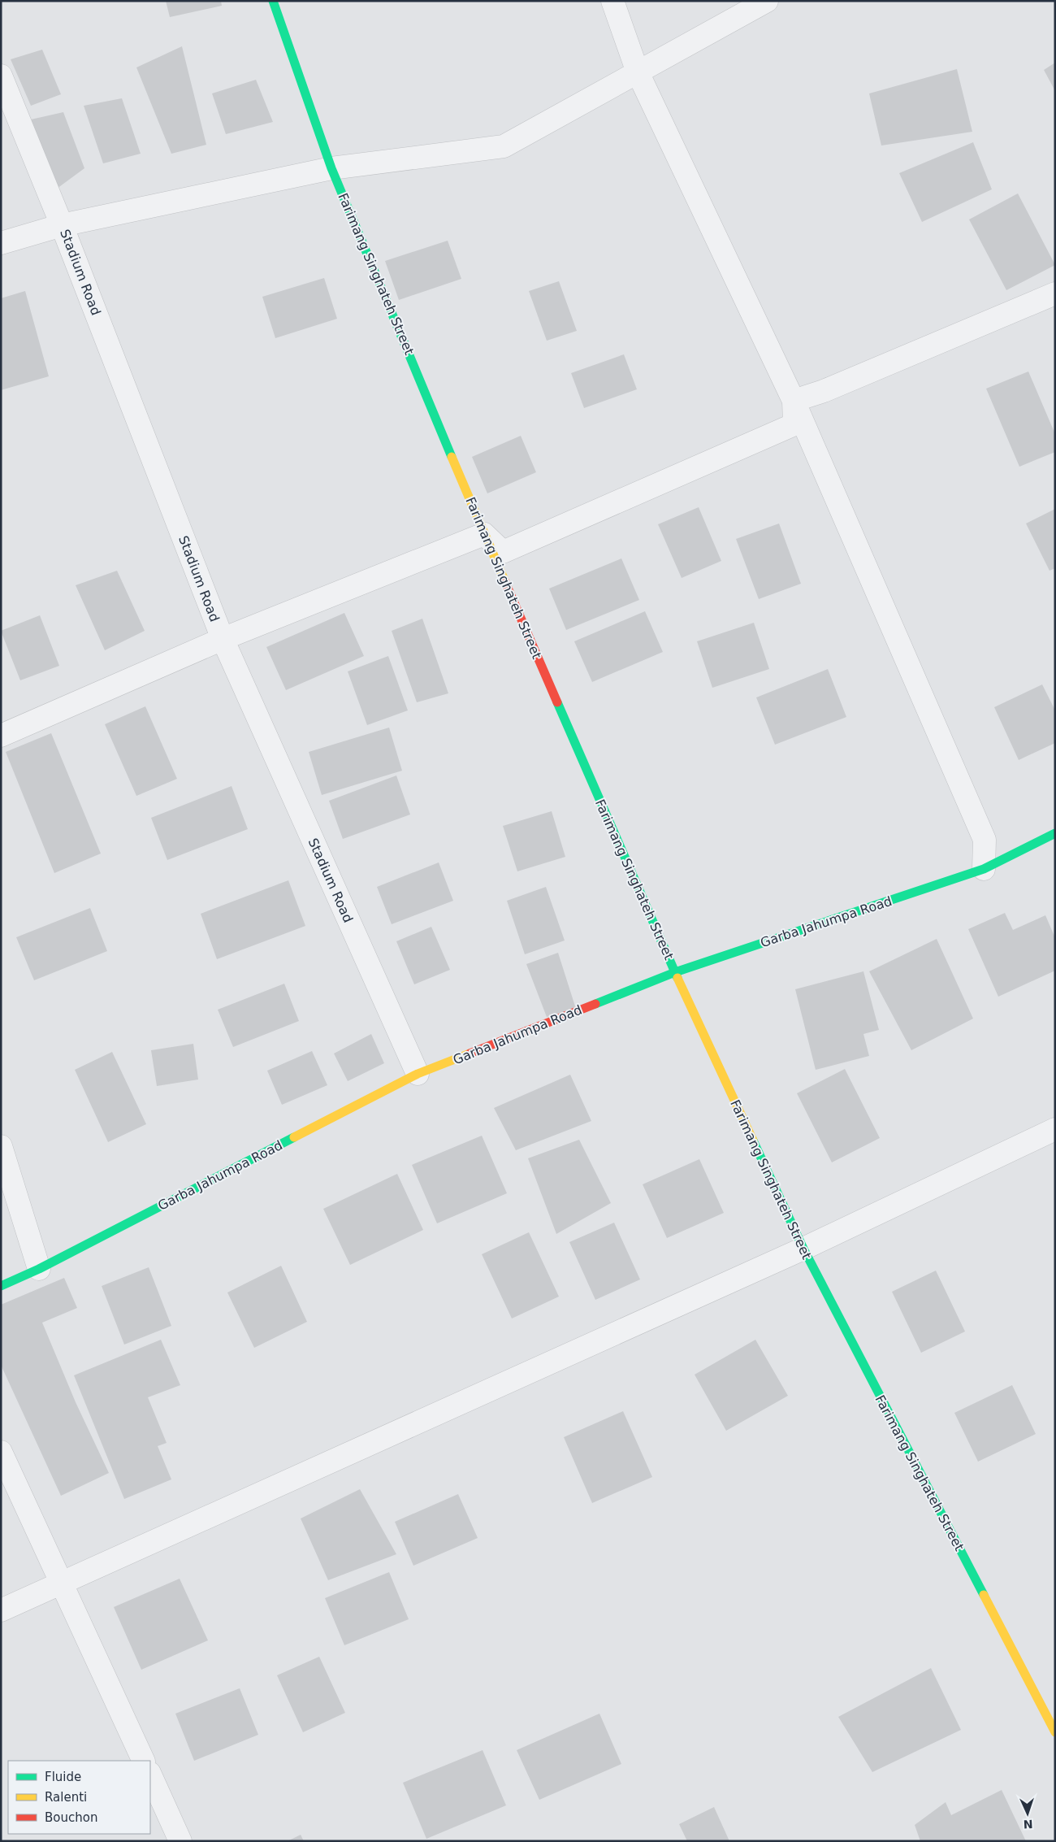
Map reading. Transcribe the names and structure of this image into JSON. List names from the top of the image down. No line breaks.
{"streets":{"street":["Stadium Road","Farimang Singhateh Street","Garba Jahumpa Road"]},"crossings":[["Stadium Road","Garba Jahumpa Road"],["Farimang Singhateh Street","Garba Jahumpa Road"]],"legend":["Fluide","Ralenti","Bouchon"],"north":"bottom"}
